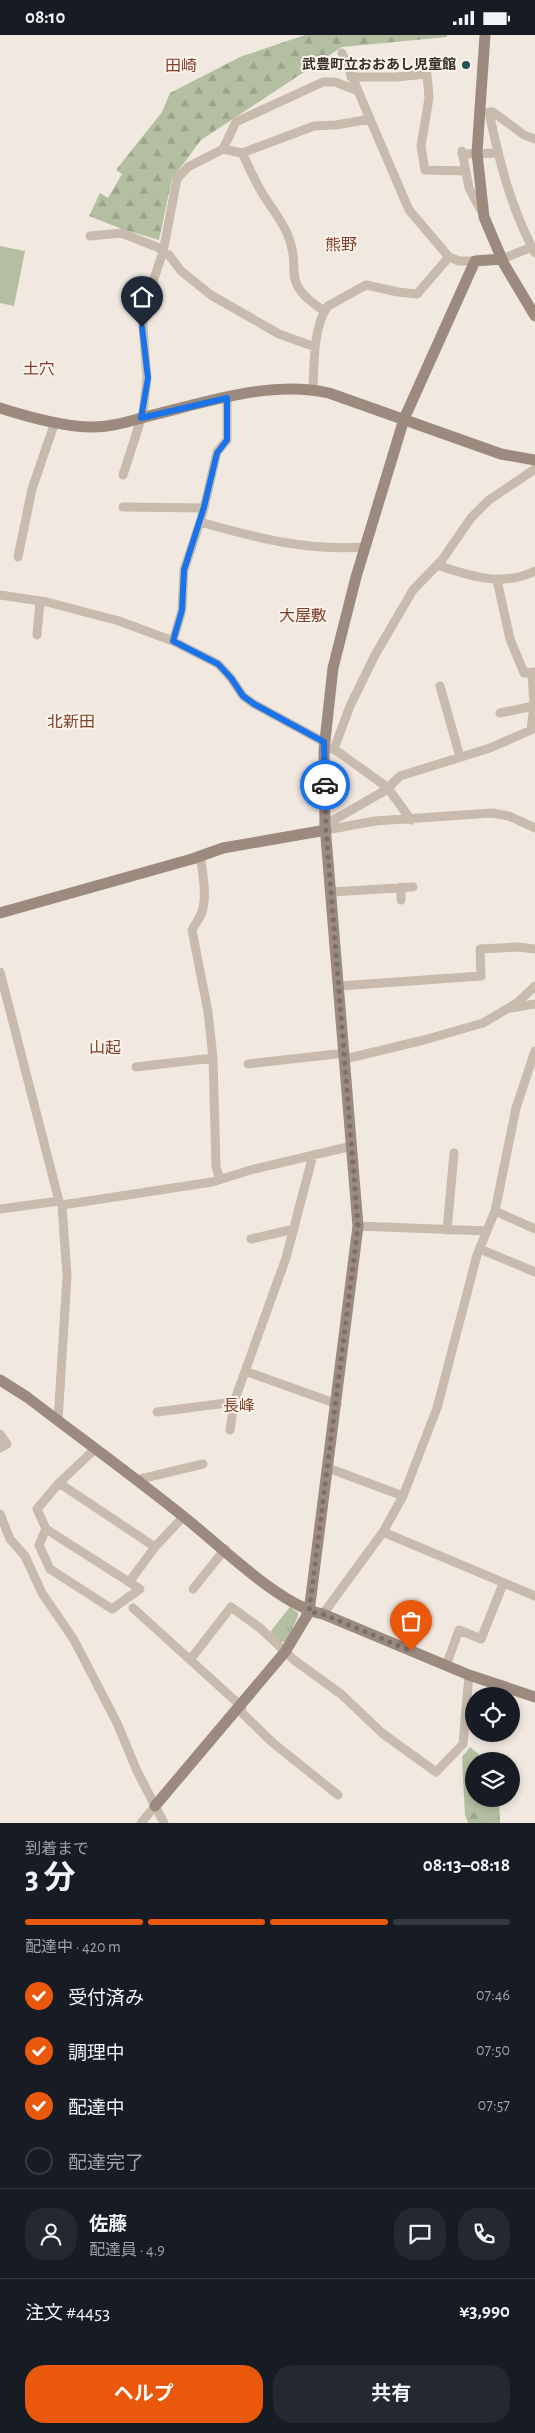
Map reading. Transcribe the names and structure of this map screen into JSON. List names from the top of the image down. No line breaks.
{"districts":["田崎","熊野","土穴","大屋敷","北新田","山起","長峰"],"places":["武豊町立おおあし児童館"],"page":{"status":"08:10","heading":["3 分","到着まで","08:13–08:18"],"panel":["佐藤","配達員 · 4.9","注文 #4453","¥3,990"],"bar":"配達中 · 420 m","list":[["受付済み","07:46"],["調理中","07:50"],["配達中","07:57"],"配達完了"],"buttons":["ヘルプ","共有"]}}
